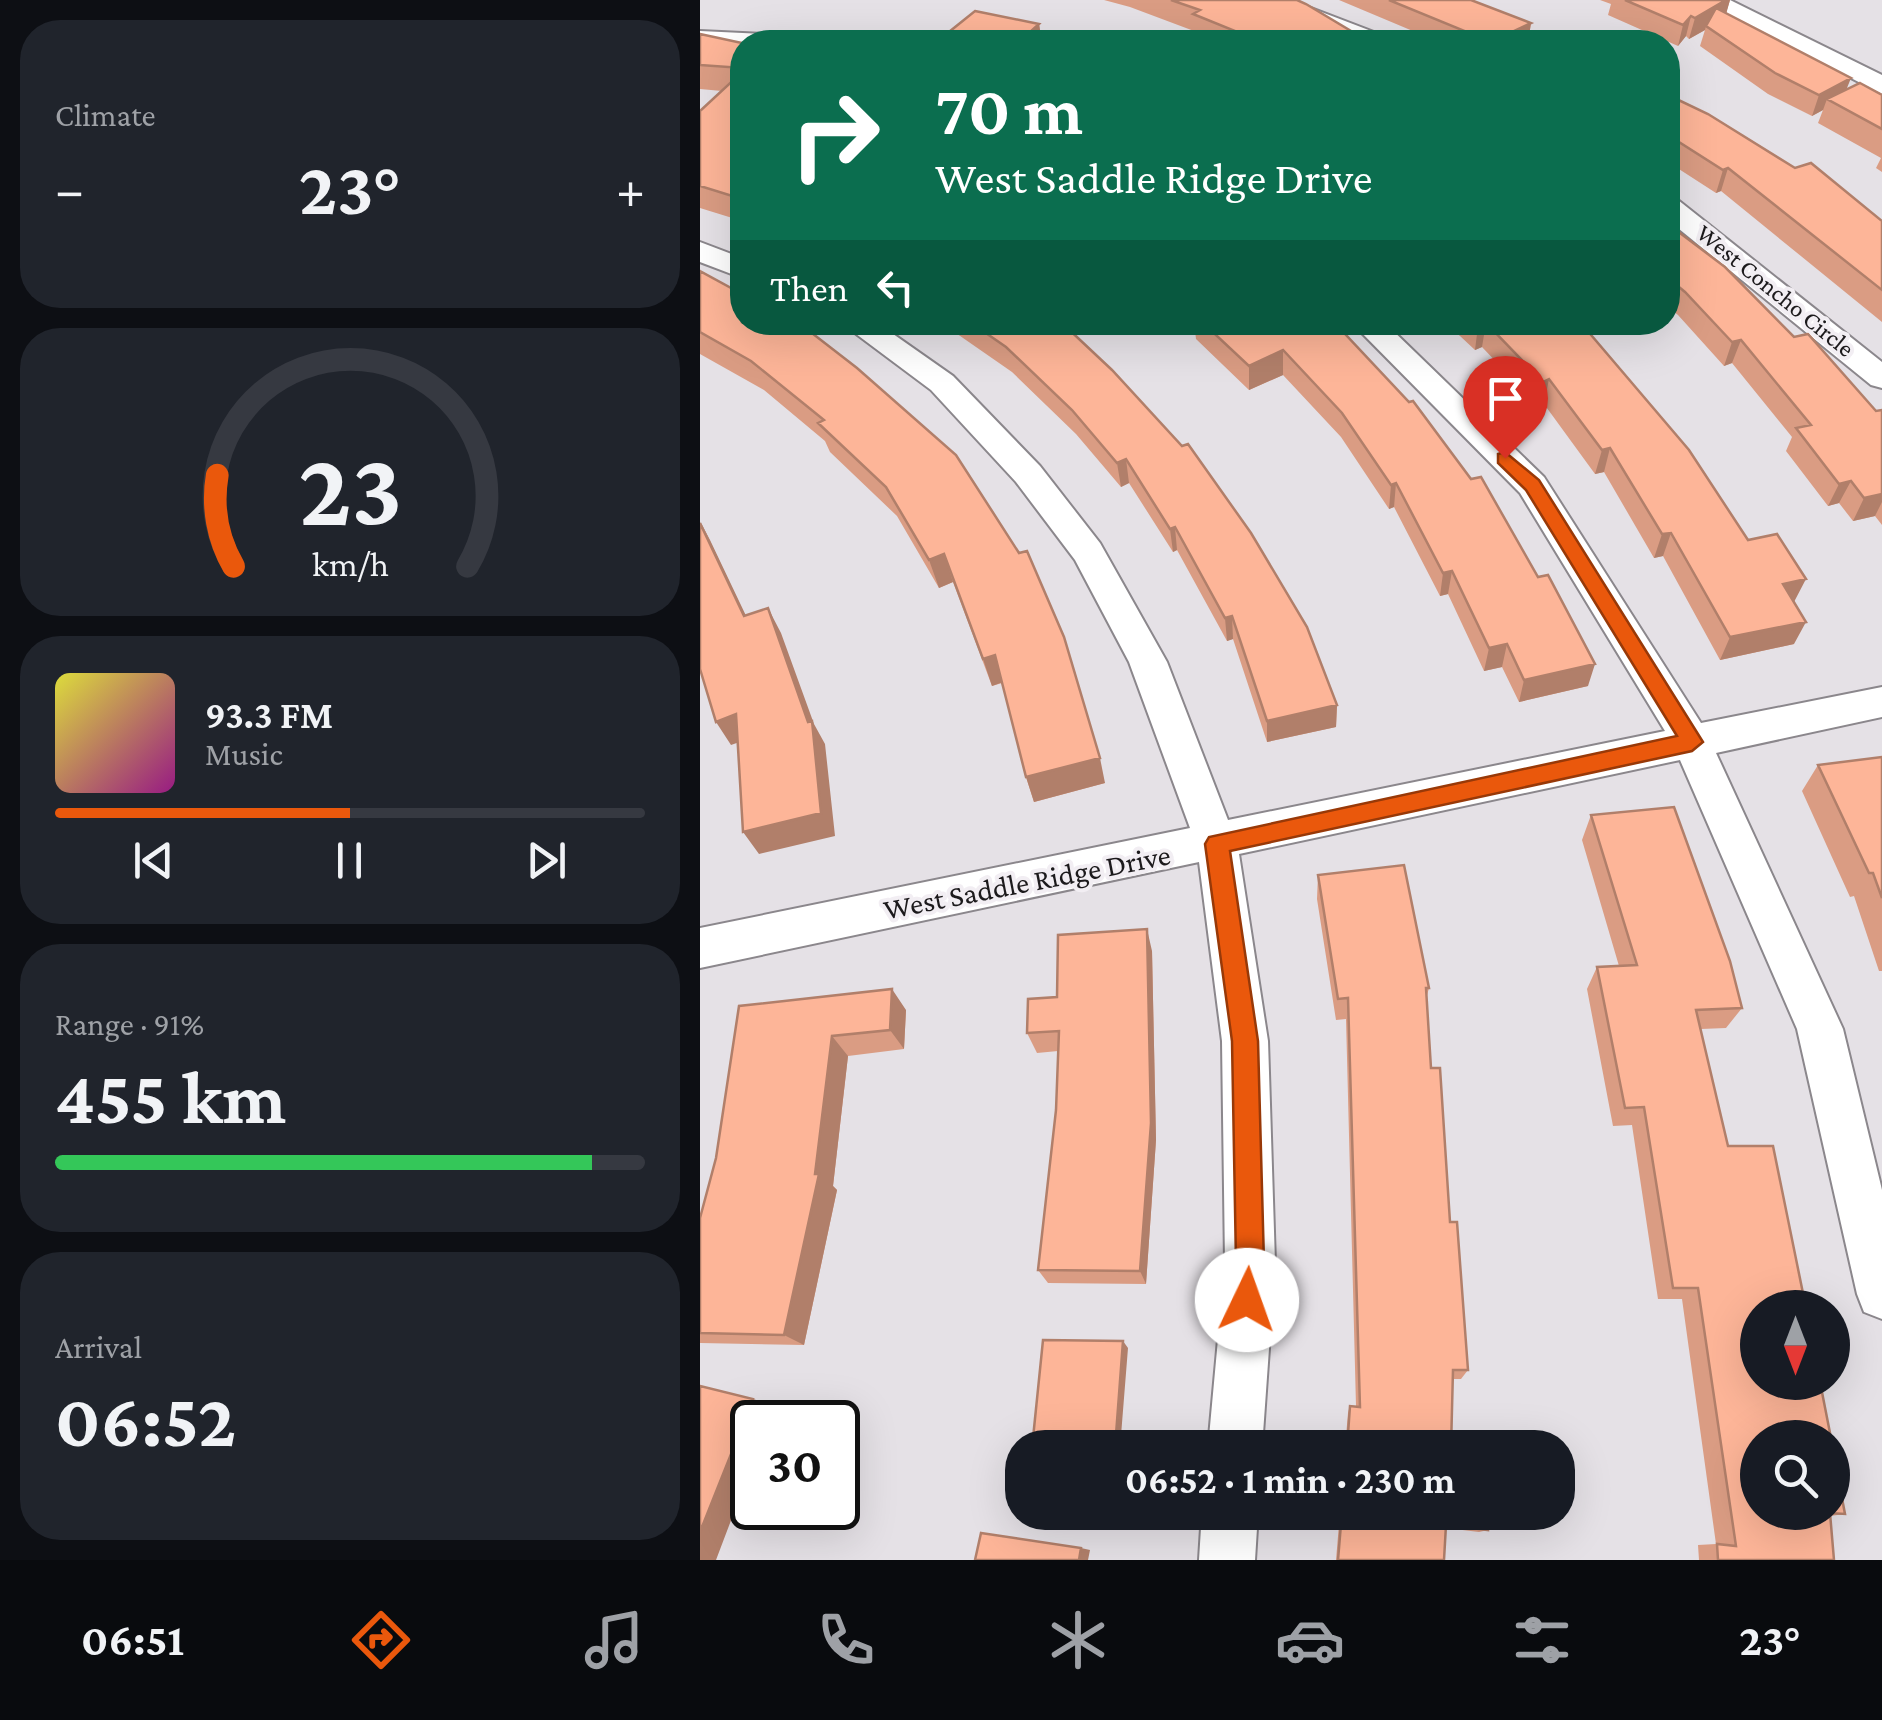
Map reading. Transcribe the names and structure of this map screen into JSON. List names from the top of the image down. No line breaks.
{"streets":{"street":["West Concho Circle","West Saddle Ridge Drive"]},"north":"bottom","page":{"tile":["Climate",["Range · 91%","455 km"],["Arrival","06:52"]],"turn":["70 m","West Saddle Ridge Drive"],"heat":["−","23°","+"],"then":"Then","song":["93.3 FM","Music"],"limit":"30","trip":"06:52 · 1 min · 230 m","tabs":["06:51","23°"],"gauge":["23","km/h"]}}
